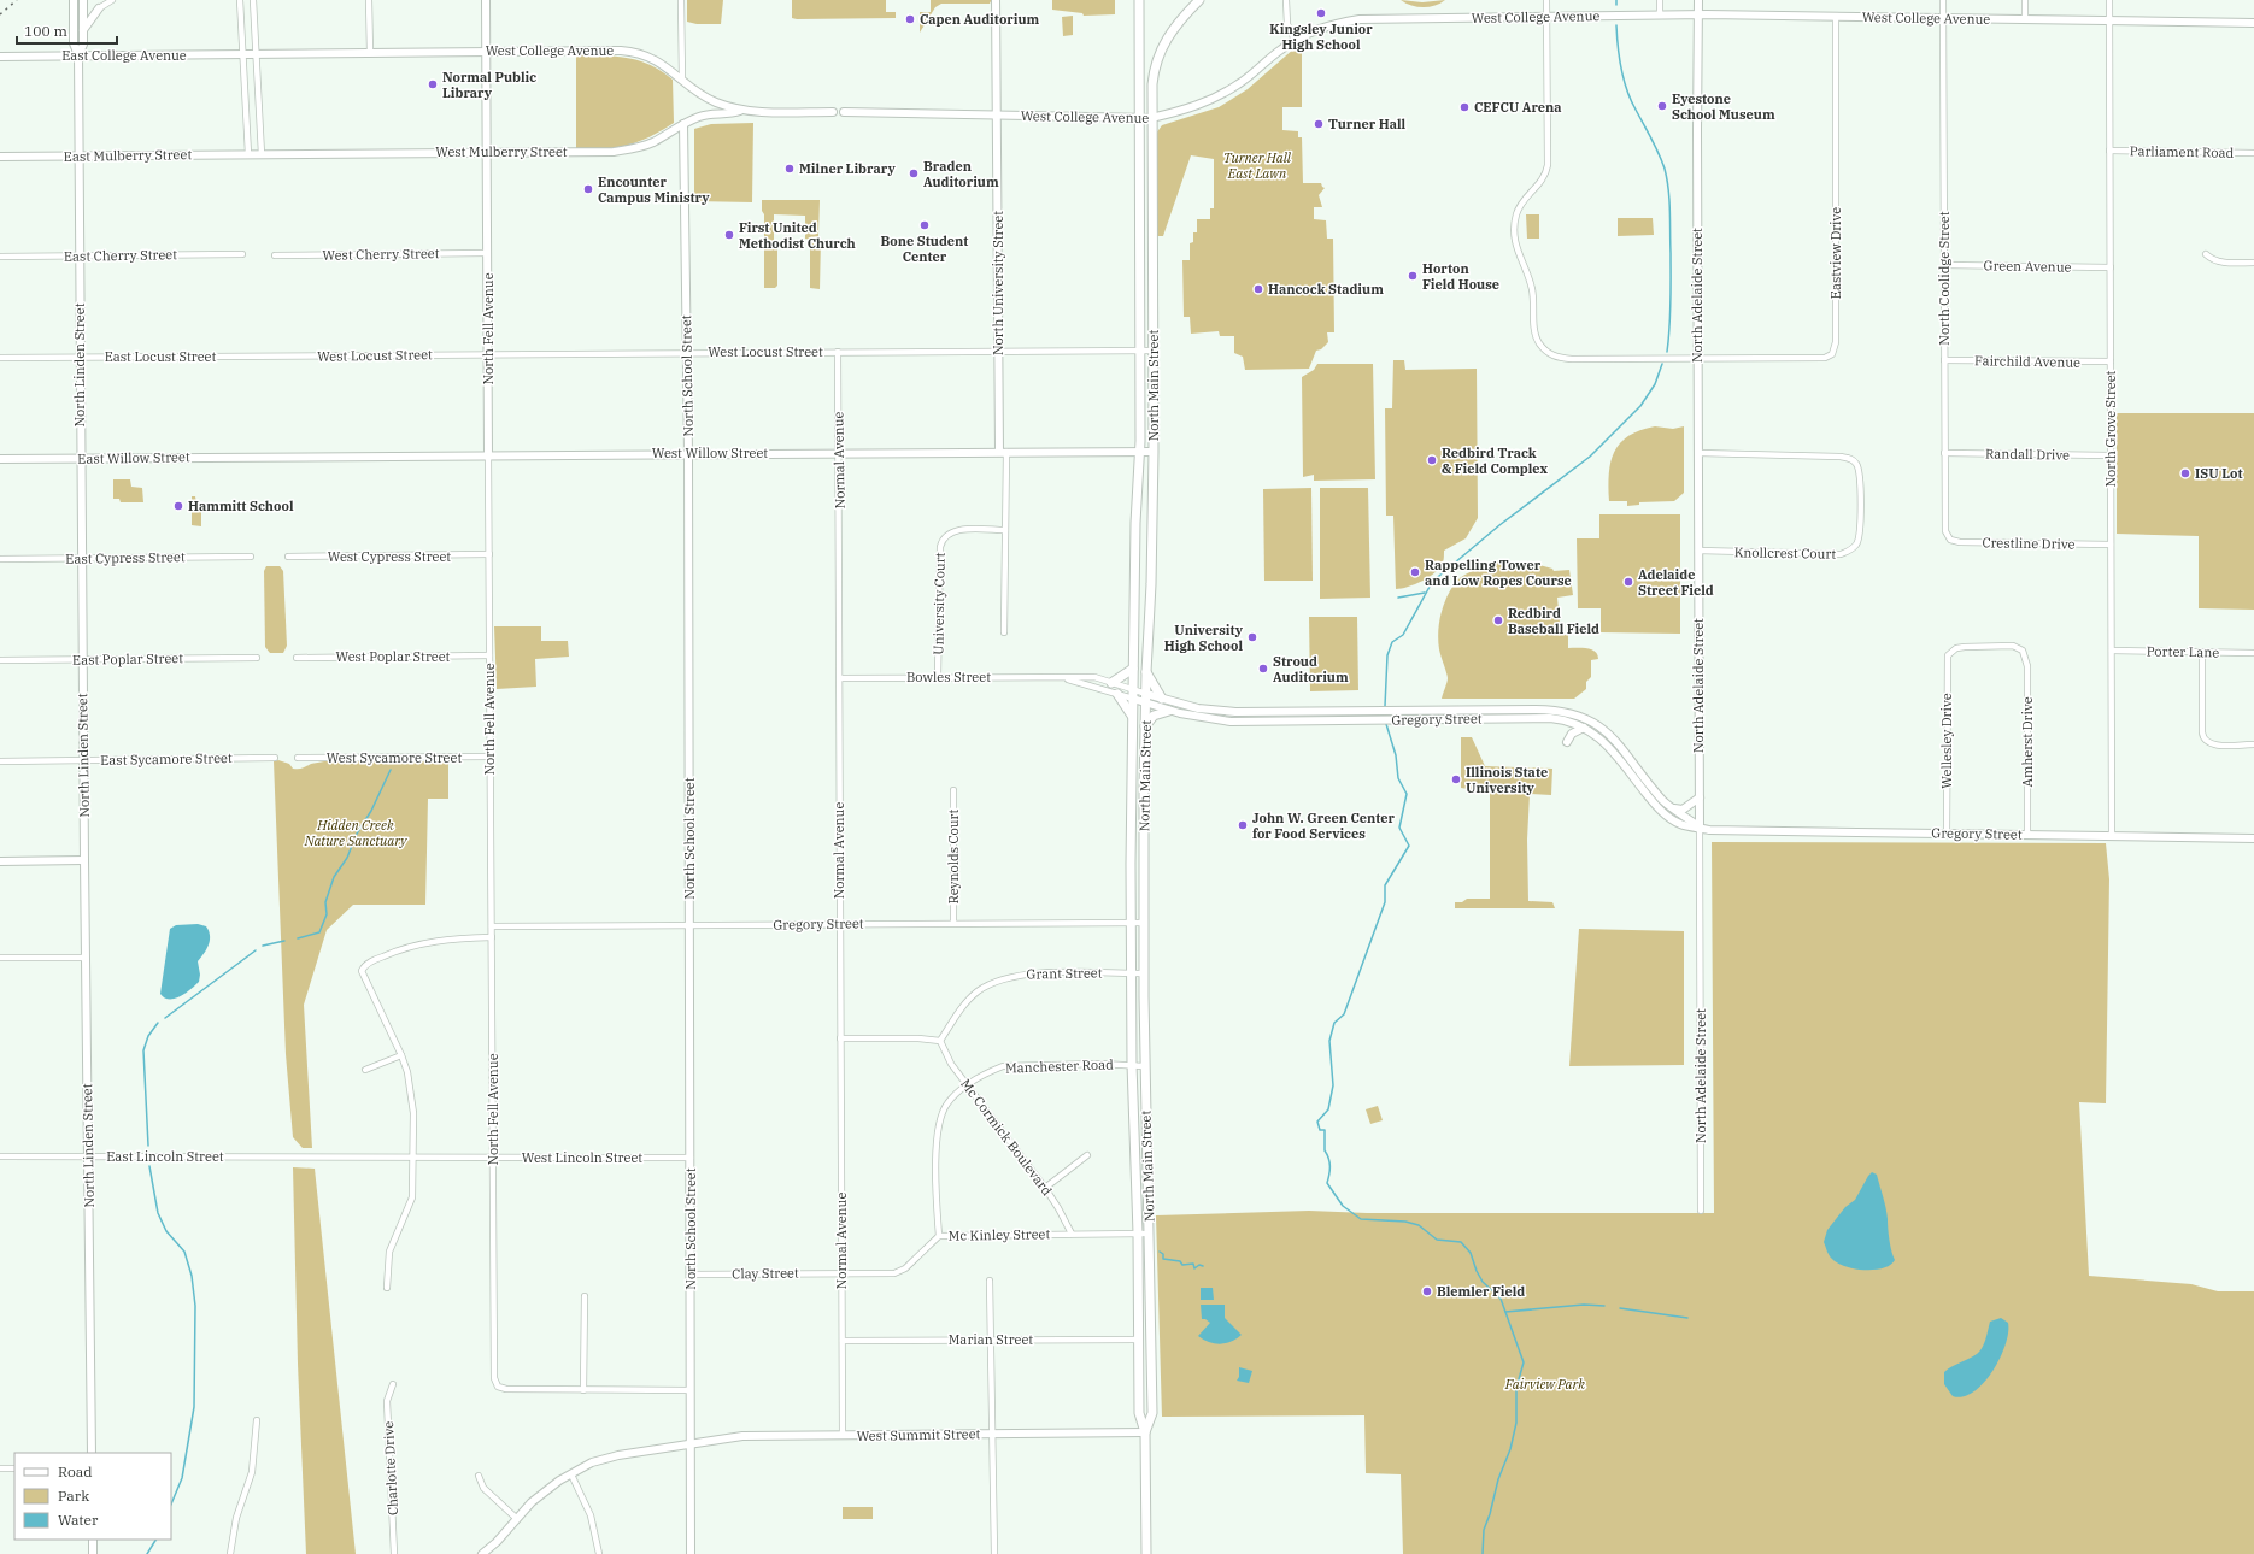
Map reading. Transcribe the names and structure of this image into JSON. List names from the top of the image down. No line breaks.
{"streets":{"main road":["West College Avenue","East College Avenue","West Mulberry Street","East Mulberry Street","North University Street","North Adelaide Street","North Fell Avenue","North Linden Street","North School Street","North Main Street","West Willow Street","East Willow Street","Gregory Street","West Summit Street"],"street":["Parliament Road","Eastview Drive","West Cherry Street","East Cherry Street","Green Avenue","North Coolidge Street","West Locust Street","East Locust Street","Fairchild Avenue","North Grove Street","Randall Drive","Normal Avenue","Crestline Drive","Knollcrest Court","West Cypress Street","East Cypress Street","University Court","Porter Lane","West Poplar Street","East Poplar Street","Bowles Street","Wellesley Drive","Amherst Drive","West Sycamore Street","East Sycamore Street","Reynolds Court","Grant Street","Manchester Road","Mc Cormick Boulevard","East Lincoln Street","West Lincoln Street","Mc Kinley Street","Clay Street","Marian Street","Charlotte Drive"]},"crossings":[["West College Avenue","East College Avenue"],["West College Avenue","West Mulberry Street"],["West College Avenue","Eastview Drive"],["West College Avenue","North Coolidge Street"],["West College Avenue","North University Street"],["West College Avenue","North Adelaide Street"],["West College Avenue","North Fell Avenue"],["West College Avenue","North Main Street"],["West College Avenue","North Grove Street"],["East College Avenue","North Linden Street"],["West Mulberry Street","East Mulberry Street"],["West Mulberry Street","North Fell Avenue"],["West Mulberry Street","North School Street"],["Parliament Road","North Grove Street"],["East Mulberry Street","North Linden Street"],["Eastview Drive","North Adelaide Street"],["West Cherry Street","North Fell Avenue"],["East Cherry Street","North Linden Street"],["Green Avenue","North Coolidge Street"],["Green Avenue","North Grove Street"],["North Coolidge Street","Fairchild Avenue"],["North Coolidge Street","Randall Drive"],["North Coolidge Street","Crestline Drive"],["North University Street","West Locust Street"],["North University Street","West Willow Street"],["North University Street","University Court"],["North Adelaide Street","Knollcrest Court"],["North Adelaide Street","Gregory Street"],["North Fell Avenue","West Locust Street"],["North Fell Avenue","West Willow Street"],["North Fell Avenue","West Cypress Street"],["North Fell Avenue","West Poplar Street"],["North Fell Avenue","Gregory Street"],["North Fell Avenue","West Sycamore Street"],["North Fell Avenue","West Lincoln Street"],["West Locust Street","East Locust Street"],["West Locust Street","North School Street"],["West Locust Street","North Main Street"],["West Locust Street","Normal Avenue"],["East Locust Street","North Linden Street"],["Fairchild Avenue","North Grove Street"],["North Linden Street","East Willow Street"],["North Linden Street","East Cypress Street"],["North Linden Street","East Poplar Street"],["North Linden Street","East Sycamore Street"],["North Linden Street","East Lincoln Street"],["North School Street","West Willow Street"],["North School Street","Gregory Street"],["North School Street","West Lincoln Street"],["North School Street","Clay Street"],["North School Street","West Summit Street"],["North Main Street","West Willow Street"],["North Main Street","Bowles Street"],["North Main Street","Gregory Street"],["North Main Street","Grant Street"],["North Main Street","Manchester Road"],["North Main Street","Mc Kinley Street"],["North Main Street","Marian Street"],["North Main Street","West Summit Street"],["North Grove Street","Randall Drive"],["North Grove Street","Crestline Drive"],["North Grove Street","Porter Lane"],["North Grove Street","Gregory Street"],["West Willow Street","East Willow Street"],["West Willow Street","Normal Avenue"],["Normal Avenue","Bowles Street"],["Normal Avenue","Gregory Street"],["Normal Avenue","Mc Kinley Street"],["Normal Avenue","Clay Street"],["Normal Avenue","Marian Street"],["Normal Avenue","West Summit Street"],["University Court","Bowles Street"],["Bowles Street","Gregory Street"],["Gregory Street","Wellesley Drive"],["Gregory Street","Amherst Drive"],["Gregory Street","Reynolds Court"],["Wellesley Drive","Amherst Drive"],["Grant Street","Mc Cormick Boulevard"],["Manchester Road","Mc Cormick Boulevard"],["Manchester Road","Mc Kinley Street"],["Mc Cormick Boulevard","Mc Kinley Street"],["East Lincoln Street","West Lincoln Street"],["Mc Kinley Street","Clay Street"]],"parks":["Turner Hall East Lawn","Hidden Creek Nature Sanctuary","Fairview Park"],"places":["Kingsley Junior High School","Capen Auditorium","Normal Public Library","Eyestone School Museum","CEFCU Arena","Turner Hall","Milner Library","Braden Auditorium","Encounter Campus Ministry","Bone Student Center","First United Methodist Church","Horton Field House","Hancock Stadium","Redbird Track & Field Complex","ISU Lot","Hammitt School","Rappelling Tower and Low Ropes Course","Adelaide Street Field","Redbird Baseball Field","University High School","Stroud Auditorium","Illinois State University","John W. Green Center for Food Services","Blemler Field"],"legend":["Road","Park","Water"],"scale_bar":"100 m"}
